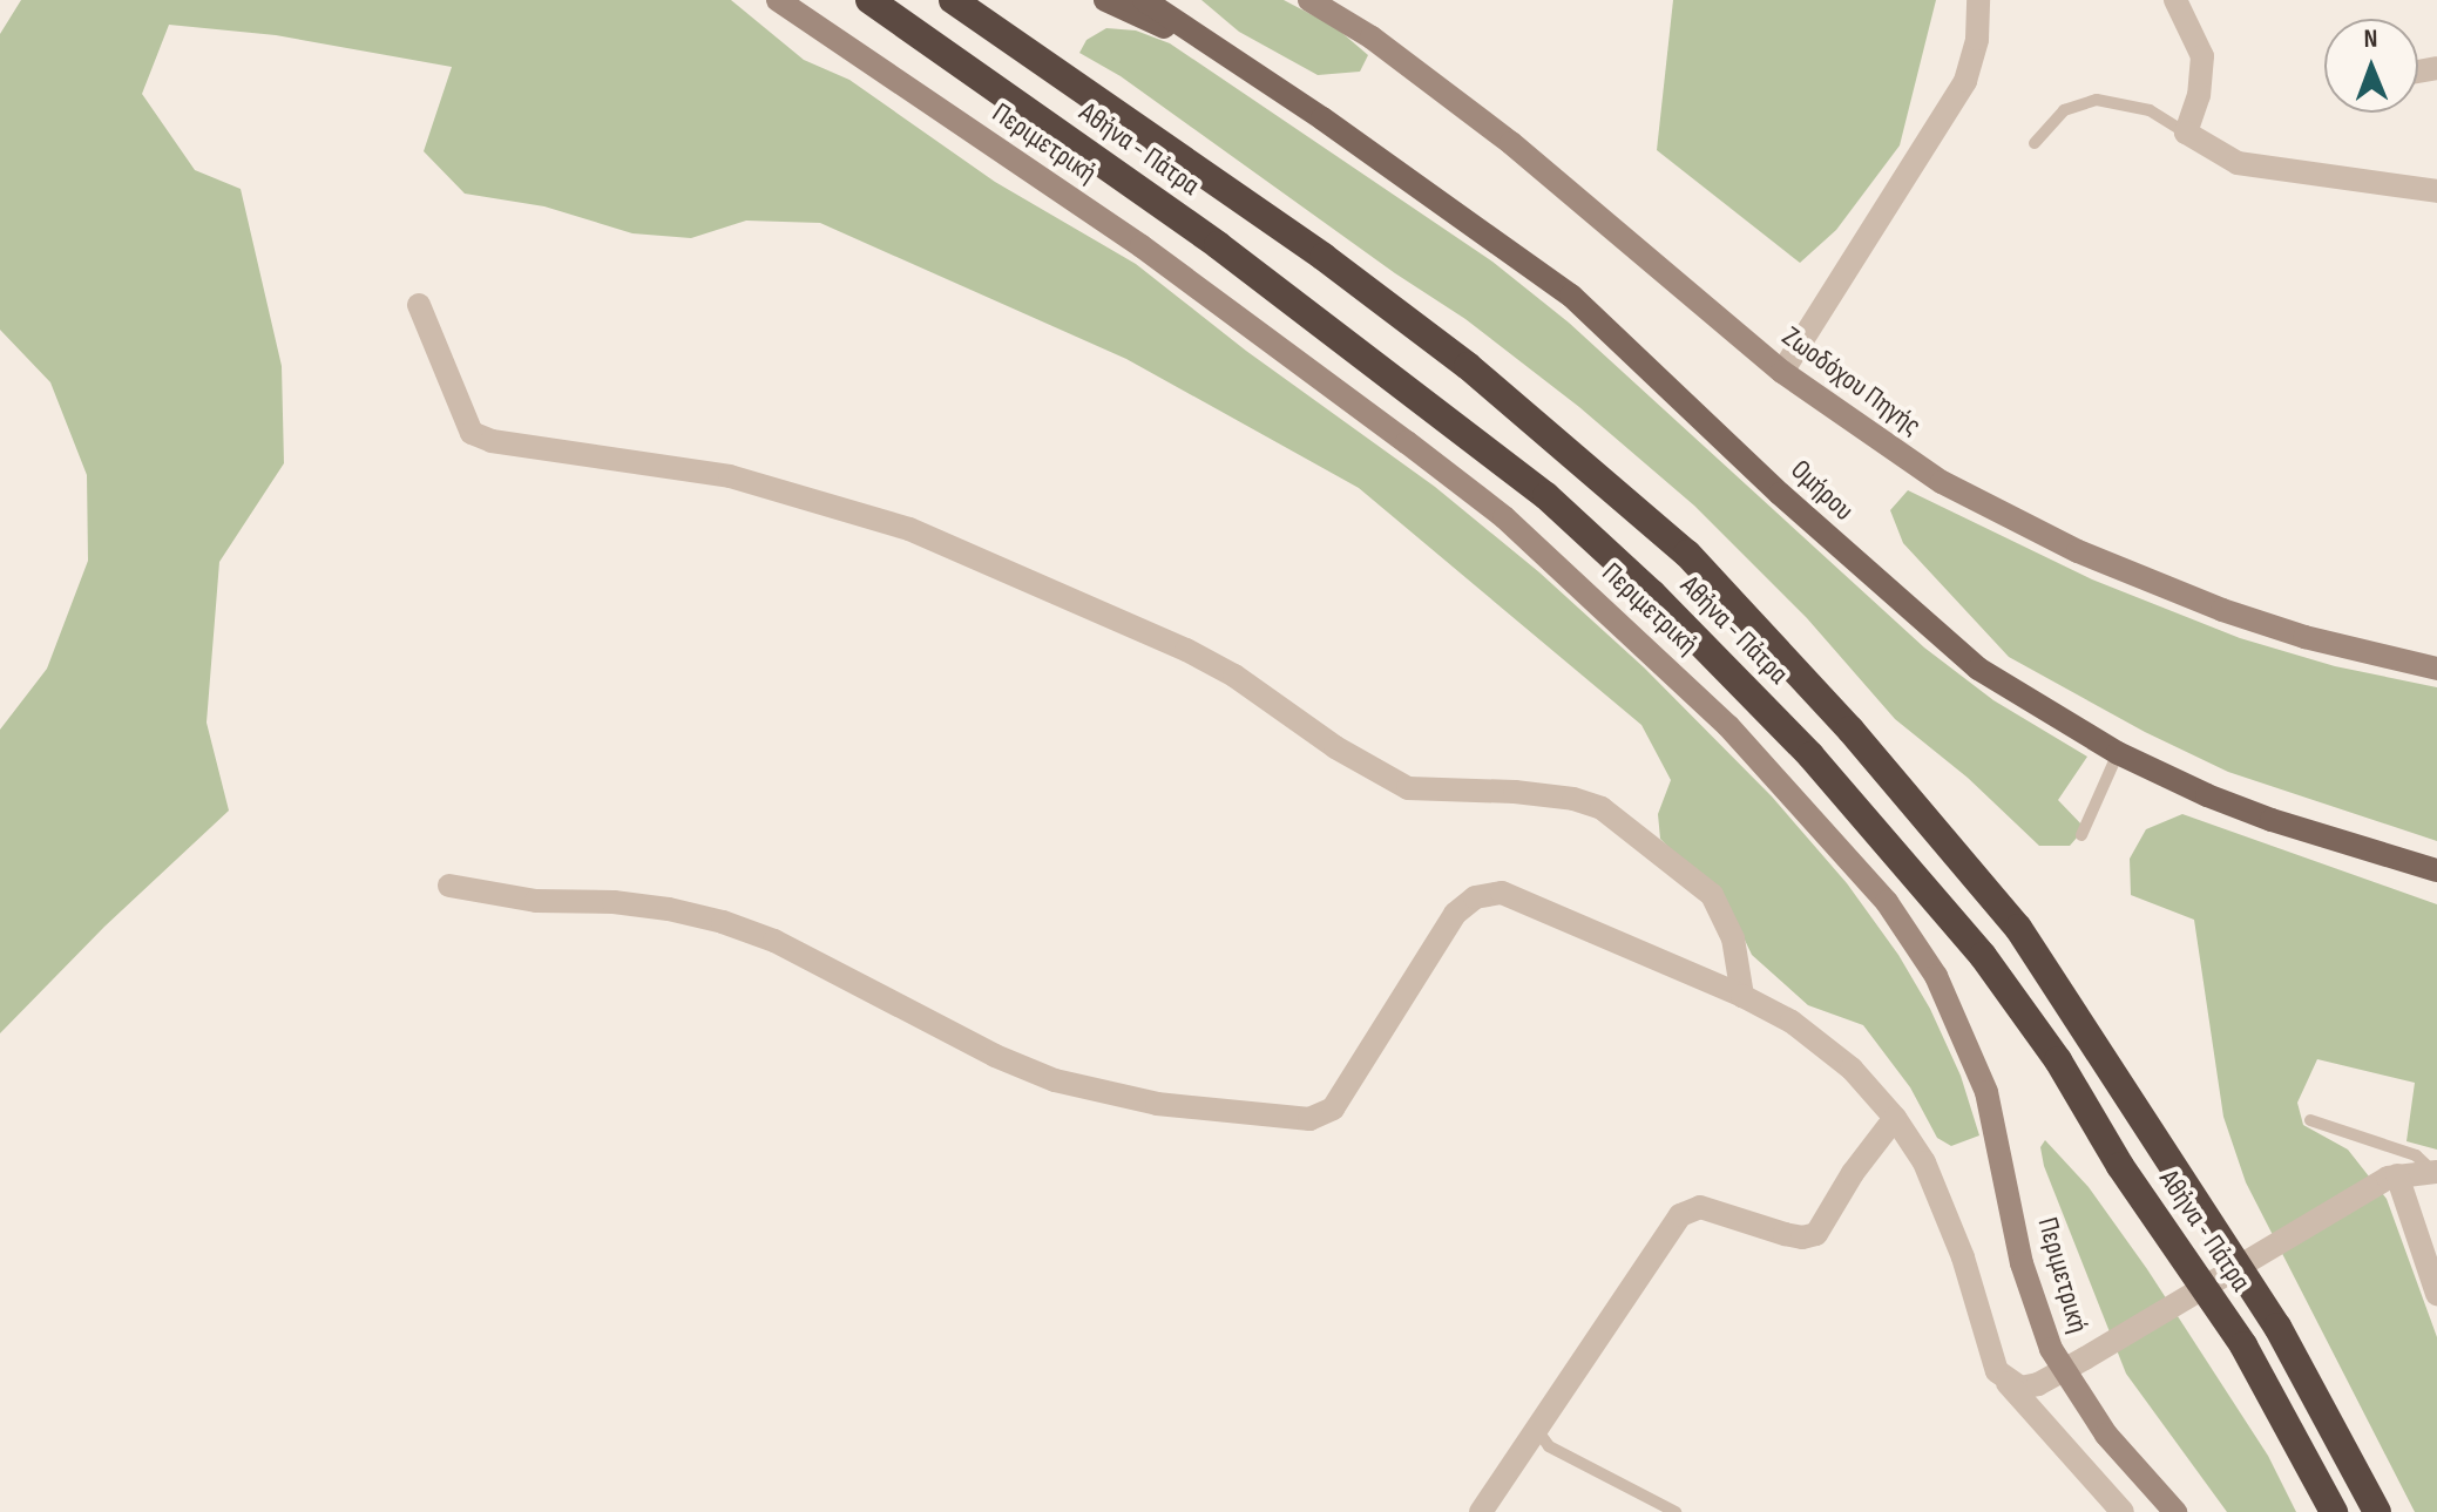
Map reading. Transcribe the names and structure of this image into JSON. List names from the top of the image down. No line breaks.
{"streets":{"highway":["Αθήνα - Πάτρα"],"main road":["Ομήρου"],"street":["Περιμετρική","Ζωοδόχου Πηγής"]},"north":"top"}
